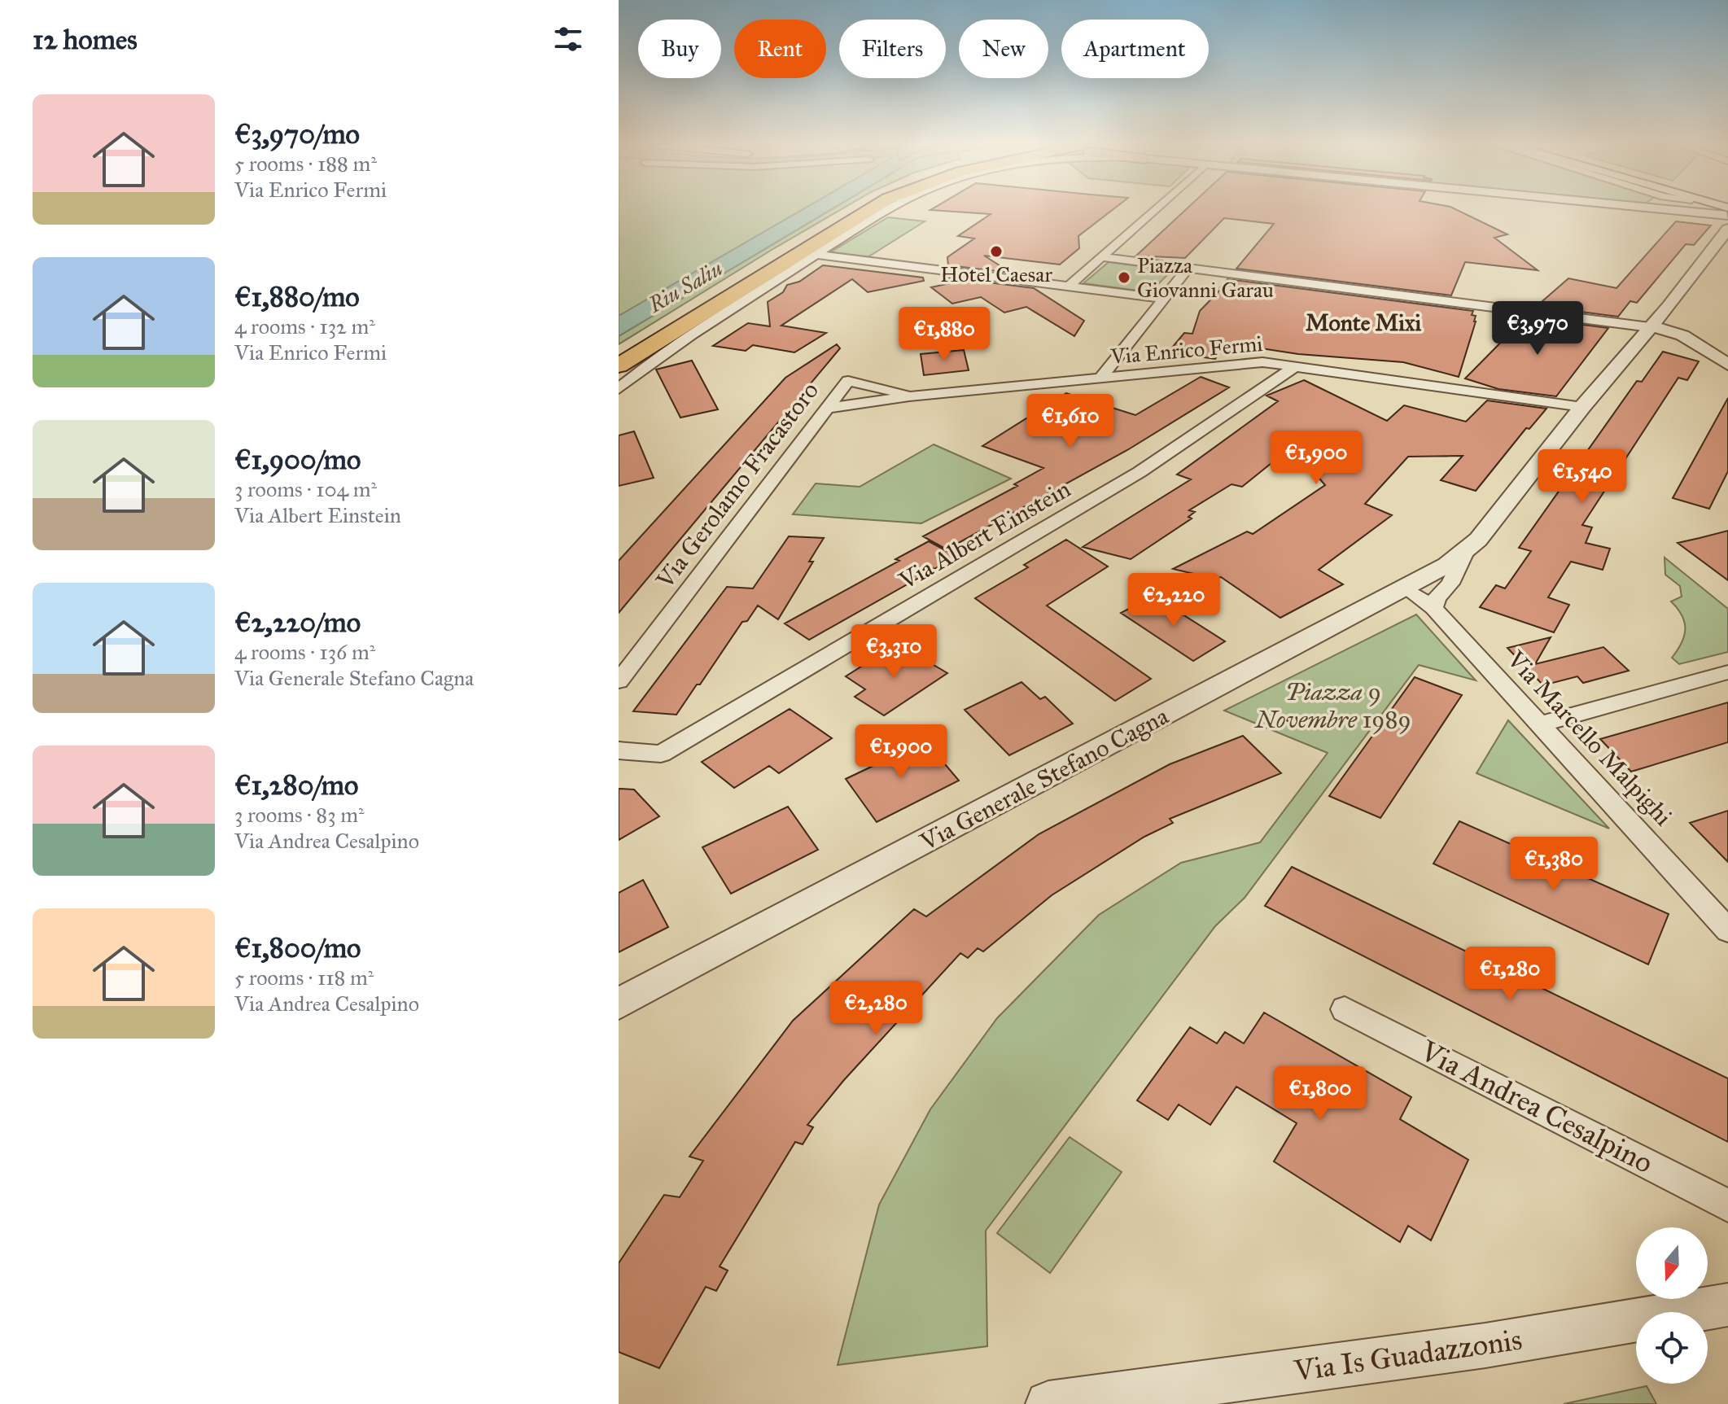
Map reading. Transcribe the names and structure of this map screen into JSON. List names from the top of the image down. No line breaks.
{"streets":{"street":["Via Enrico Fermi","Via Gerolamo Fracastoro","Via Albert Einstein","Via Marcello Malpighi","Via Generale Stefano Cagna","Via Andrea Cesalpino","Via Is Guadazzonis"]},"crossings":[["Via Enrico Fermi","Via Gerolamo Fracastoro"],["Via Enrico Fermi","Via Albert Einstein"],["Via Enrico Fermi","Via Generale Stefano Cagna"],["Via Marcello Malpighi","Via Generale Stefano Cagna"]],"districts":["Monte Mixi"],"water":["Riu Saliu"],"parks":["Piazza 9 Novembre 1989"],"places":["Hotel Caesar","Piazza Giovanni Garau"],"north":"bottom","page":{"heading":"12 homes","chip":["Buy","Rent","Filters","New","Apartment"],"list":[{"name":"€3,970/mo","note":"5 rooms · 188 m² · Via Enrico Fermi"},{"name":"€1,880/mo","note":"4 rooms · 132 m² · Via Enrico Fermi"},{"name":"€1,900/mo","note":"3 rooms · 104 m² · Via Albert Einstein"},{"name":"€2,220/mo","note":"4 rooms · 136 m² · Via Generale Stefano Cagna"},{"name":"€1,280/mo","note":"3 rooms · 83 m² · Via Andrea Cesalpino"},{"name":"€1,800/mo","note":"5 rooms · 118 m² · Via Andrea Cesalpino"}],"price":["€3,970","€1,880","€1,610","€1,900","€1,540","€2,220","€3,310","€1,900","€1,380","€1,280","€2,280","€1,800"]}}
